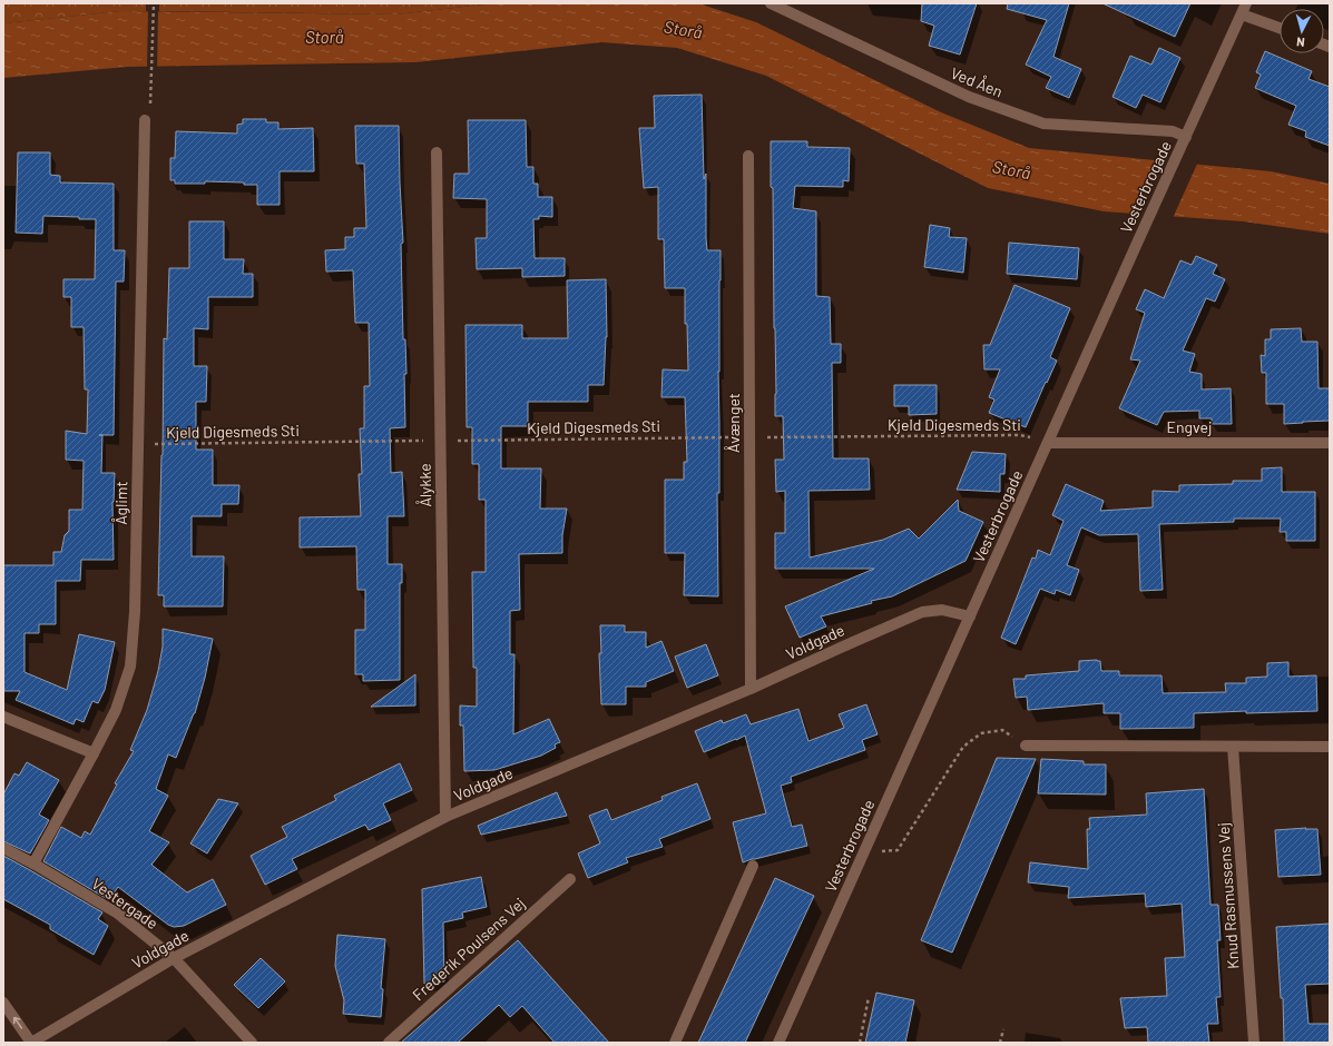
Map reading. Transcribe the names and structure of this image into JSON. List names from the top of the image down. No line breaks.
{"streets":{"street":["Ved Åen","Vesterbrogade","Åvænget","Engvej","Ålykke","Åglimt","Voldgade","Knud Rasmussens Vej","Vestergade","Frederik Poulsens Vej"],"path":["Kjeld Digesmeds Sti"]},"crossings":[["Ved Åen","Vesterbrogade"],["Vesterbrogade","Kjeld Digesmeds Sti"],["Vesterbrogade","Engvej"],["Vesterbrogade","Voldgade"],["Åvænget","Kjeld Digesmeds Sti"],["Åvænget","Voldgade"],["Kjeld Digesmeds Sti","Engvej"],["Kjeld Digesmeds Sti","Ålykke"],["Kjeld Digesmeds Sti","Åglimt"],["Ålykke","Voldgade"],["Åglimt","Vestergade"],["Voldgade","Vestergade"]],"water":["Storå"],"north":"bottom"}
